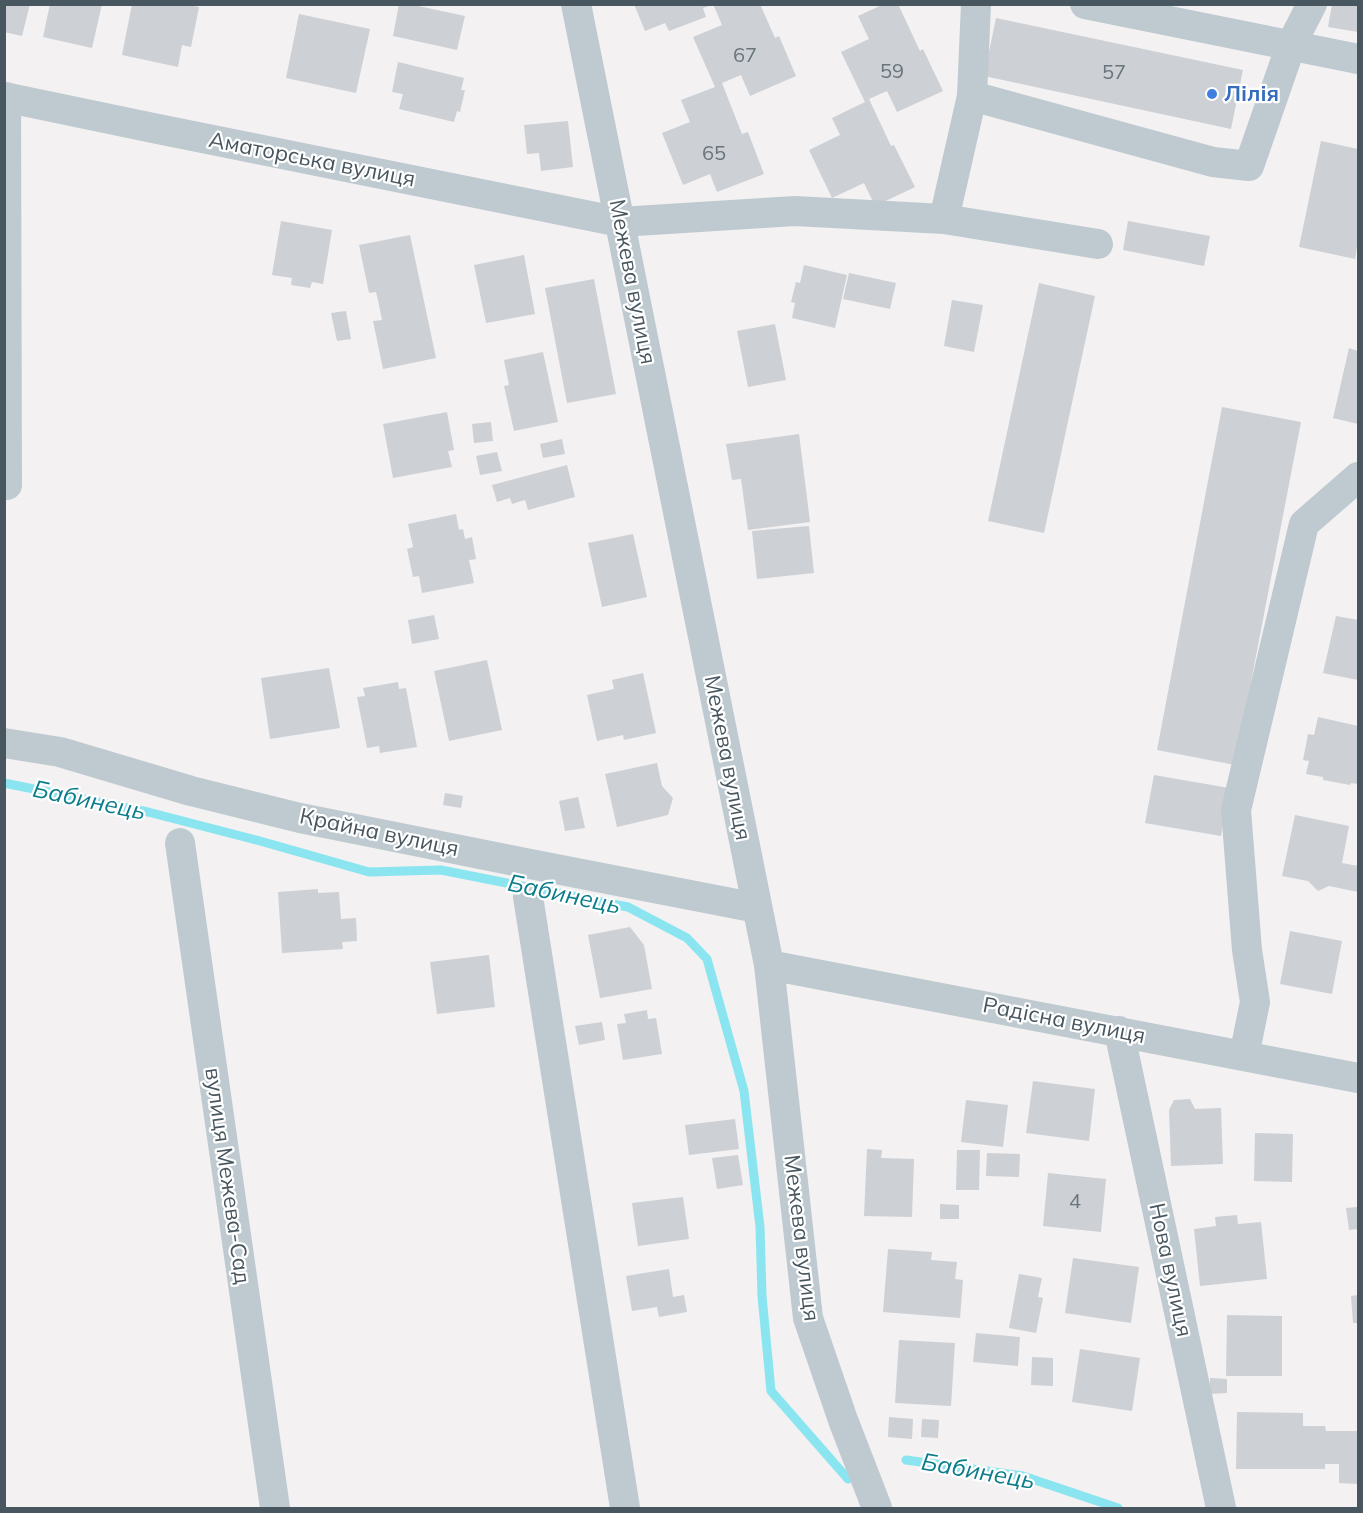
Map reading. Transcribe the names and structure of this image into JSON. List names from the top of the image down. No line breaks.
{"streets":{"street":["Аматорська вулиця","Межева вулиця","Крайна вулиця","Радісна вулиця","вулиця Межева-Сад","Нова вулиця"]},"crossings":[["Аматорська вулиця","Межева вулиця"],["Межева вулиця","Крайна вулиця"],["Межева вулиця","Радісна вулиця"],["Радісна вулиця","Нова вулиця"]],"water":["Бабинець"],"places":["Лілія"],"house_numbers":["67","59","57","65","4"]}
